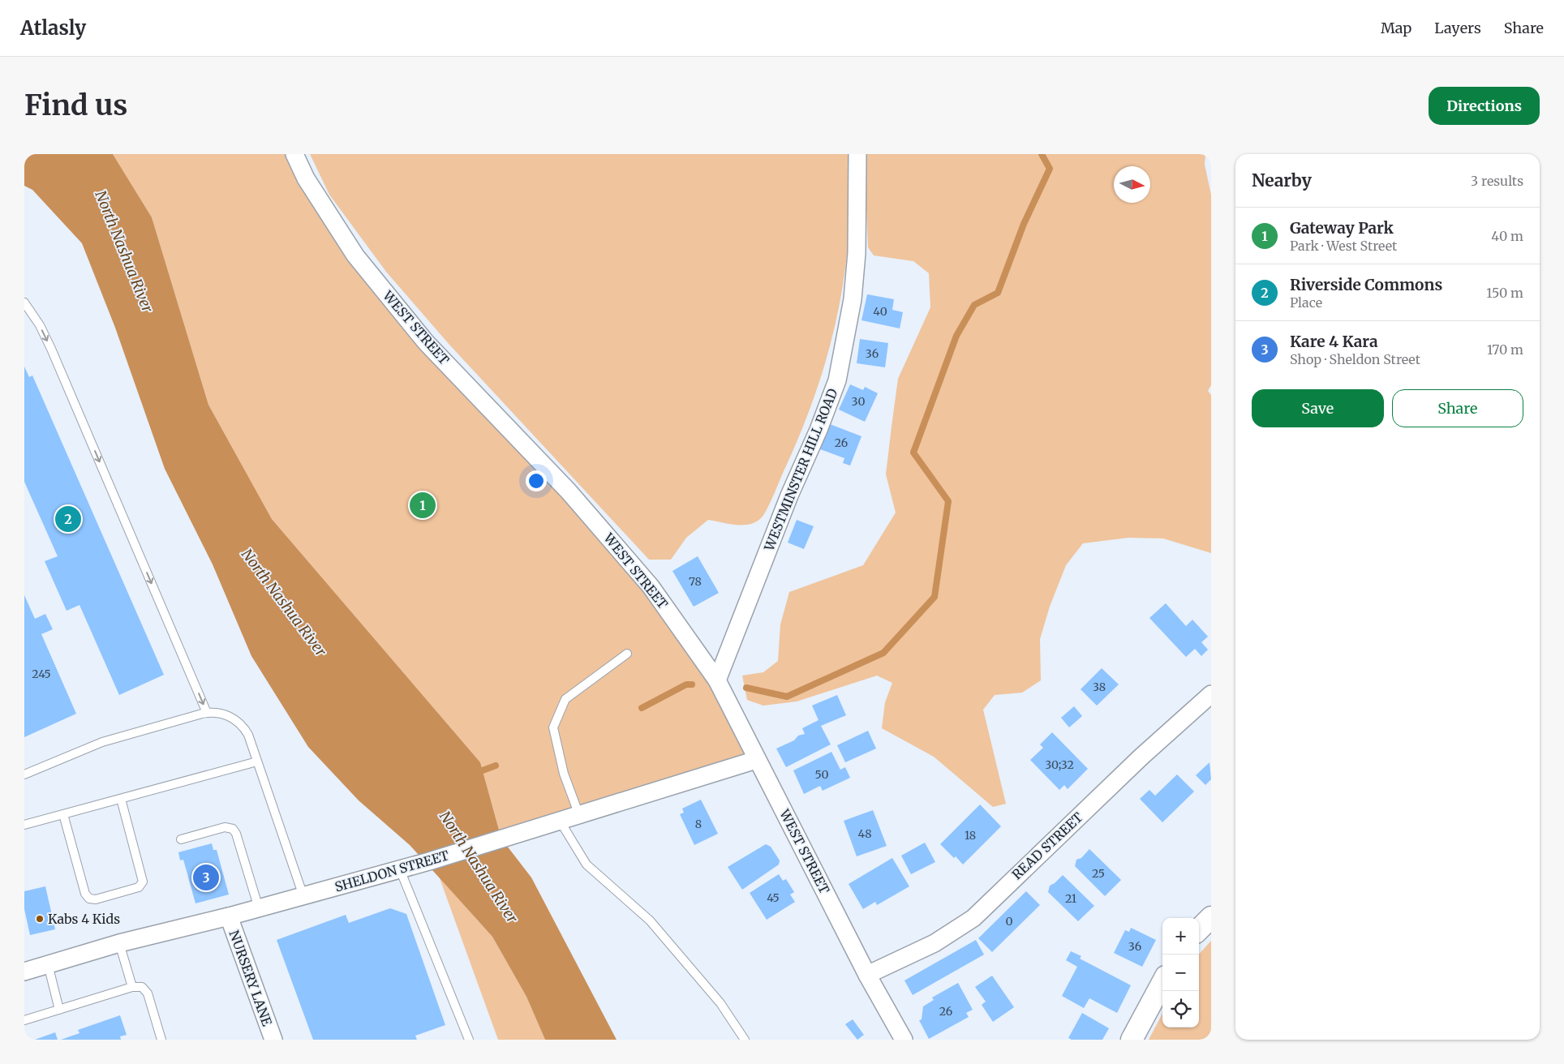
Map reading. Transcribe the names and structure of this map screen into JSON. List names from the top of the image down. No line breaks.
{"streets":{"street":["WEST STREET","WESTMINSTER HILL ROAD","READ STREET","SHELDON STREET","NURSERY LANE"]},"crossings":[["WEST STREET","WESTMINSTER HILL ROAD"],["WEST STREET","READ STREET"],["WEST STREET","SHELDON STREET"],["SHELDON STREET","NURSERY LANE"]],"water":["North Nashua River"],"places":["Kabs 4 Kids"],"house_numbers":["40","36","30","26","78","245","38","30;32","50","8","48","18","25","45","21","0","36","26"],"north":"right","page":{"header":"Atlasly","nav":["Map","Layers","Share"],"buttons":["Directions",["Save","Share"]],"title":"Find us","heading":["Nearby","3 results"],"list":[{"mark":"1","name":"Gateway Park","note":"Park · West Street","value":"40 m"},{"mark":"2","name":"Riverside Commons","note":"Place","value":"150 m"},{"mark":"3","name":"Kare 4 Kara","note":"Shop · Sheldon Street","value":"170 m"}],"pins":["1","2","3"],"map_buttons":["+","−"]}}
